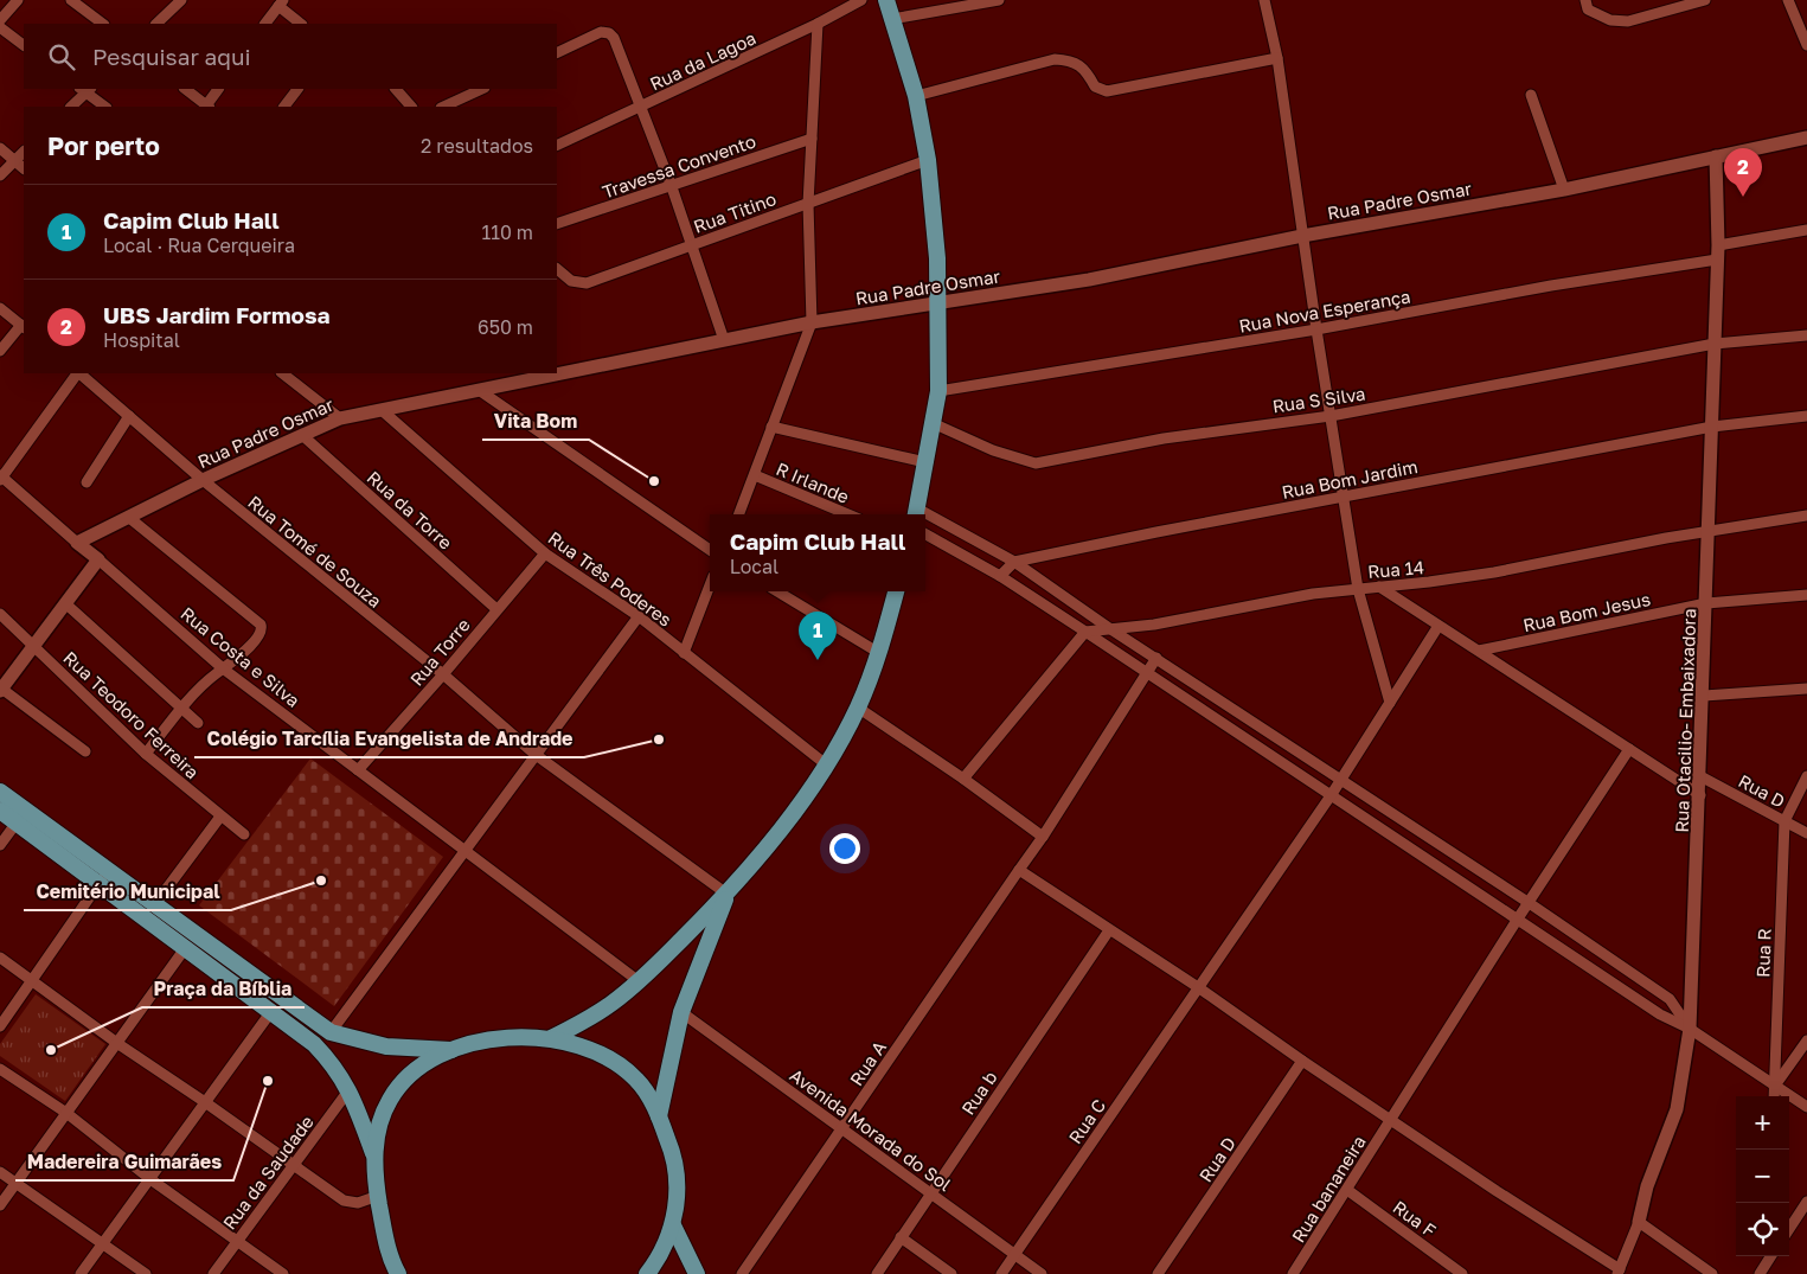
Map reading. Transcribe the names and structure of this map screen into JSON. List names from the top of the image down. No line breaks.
{"streets":{"street":["Rua da Lagoa","Travessa Convento","Rua Padre Osmar","Rua Titino","Rua Nova Esperança","Rua S Silva","Rua Bom Jardim","R Irlande","Rua da Torre","Rua Tomé de Souza","Rua 14","Rua Três Poderes","Rua Bom Jesus","Rua Torre","Rua Costa e Silva","Rua Teodoro Ferreira","Rua Otacilio- Embaixadora","Rua D","Rua R","Rua A","Rua b","Rua C","Avenida Morada do Sol","Rua da Saudade","Rua bananeira","Rua F"]},"crossings":[["Rua Padre Osmar","Rua da Torre"],["Rua Padre Osmar","Rua Tomé de Souza"],["Rua Padre Osmar","Rua Três Poderes"],["Rua Padre Osmar","Rua Costa e Silva"],["Rua Padre Osmar","Rua Otacilio- Embaixadora"],["Rua Nova Esperança","Rua Otacilio- Embaixadora"],["Rua S Silva","Rua Otacilio- Embaixadora"],["Rua Bom Jardim","Rua Otacilio- Embaixadora"],["Rua da Torre","Rua Torre"],["Rua Tomé de Souza","Rua Torre"],["Rua 14","Rua Otacilio- Embaixadora"],["Rua Três Poderes","Rua Torre"],["Rua Bom Jesus","Rua Otacilio- Embaixadora"],["Rua Torre","Rua Costa e Silva"],["Rua Otacilio- Embaixadora","Rua D"],["Rua D","Rua R"],["Rua A","Avenida Morada do Sol"],["Rua b","Avenida Morada do Sol"],["Rua C","Avenida Morada do Sol"],["Rua bananeira","Rua F"]],"places":["Vita Bom","Colégio Tarcília Evangelista de Andrade","Cemitério Municipal","Praça da Bíblia","Madereira Guimarães"],"page":{"search":"Pesquisar aqui","heading":["Por perto","2 resultados"],"pins":["2","1"],"list":[{"mark":"1","name":"Capim Club Hall","note":"Local · Rua Cerqueira","value":"110 m"},{"mark":"2","name":"UBS Jardim Formosa","note":"Hospital","value":"650 m"}],"popup":["Capim Club Hall","Local"],"map_buttons":["+","−"]}}
